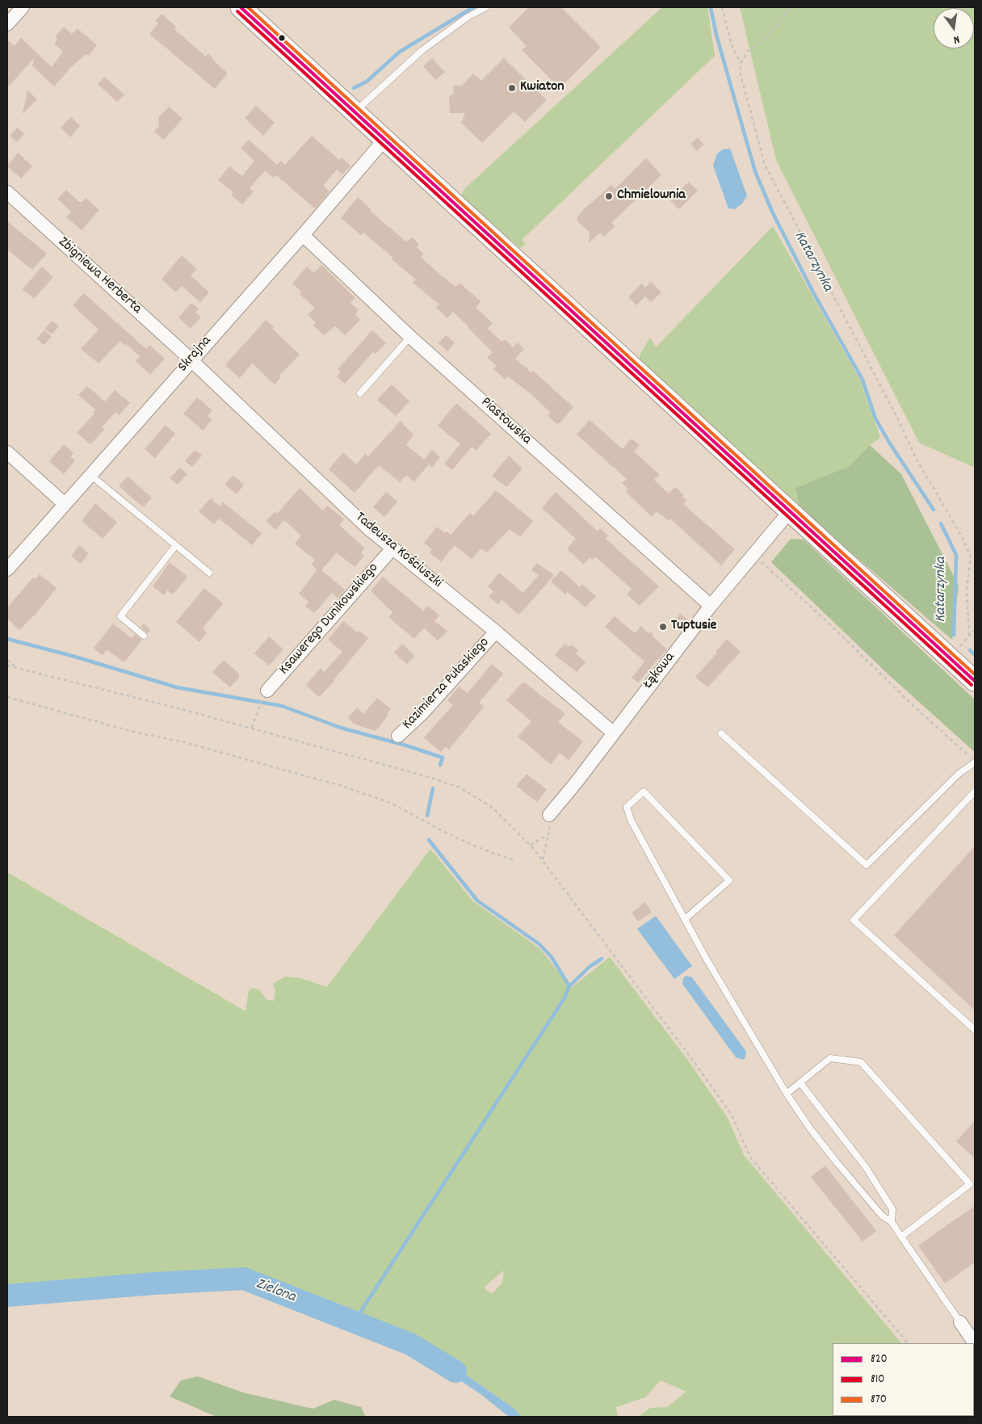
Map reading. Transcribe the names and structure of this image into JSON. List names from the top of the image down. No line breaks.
{"streets":{"street":["Zbigniewa Herberta","Skrajna","Piastowska","Tadeusza Kościuszki","Ksawerego Dunikowskiego","Łąkowa","Kazimierza Pułaskiego"]},"crossings":[["Zbigniewa Herberta","Skrajna"],["Zbigniewa Herberta","Tadeusza Kościuszki"],["Skrajna","Piastowska"],["Skrajna","Tadeusza Kościuszki"],["Piastowska","Łąkowa"],["Tadeusza Kościuszki","Ksawerego Dunikowskiego"],["Tadeusza Kościuszki","Łąkowa"],["Tadeusza Kościuszki","Kazimierza Pułaskiego"]],"water":["Katarzynka","Zielona"],"places":["Kwiaton","Chmielownia","Tuptusie"],"lines":["transit line 820","transit line 870","transit line 810"],"legend":["820","810","870"],"north":"bottom"}
